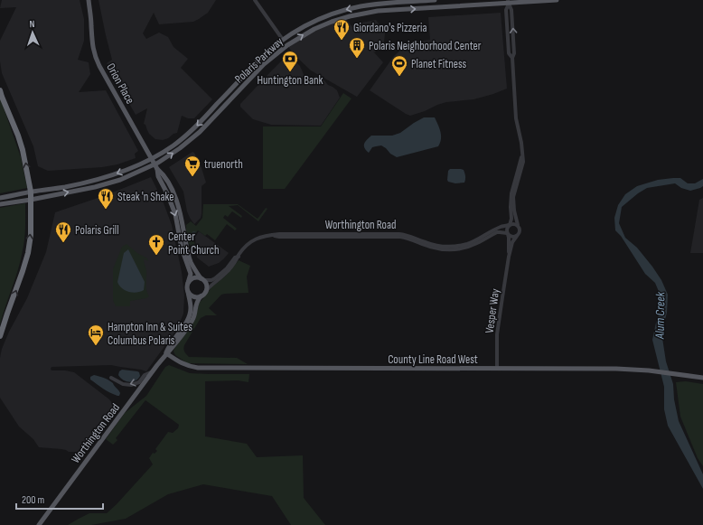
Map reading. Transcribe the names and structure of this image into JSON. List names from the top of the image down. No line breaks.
{"streets":{"main road":["Polaris Parkway","Orion Place","Worthington Road","County Line Road West"],"street":["Vesper Way"]},"crossings":[["Polaris Parkway","Orion Place"],["Orion Place","Worthington Road"],["Worthington Road","Vesper Way"],["Worthington Road","County Line Road West"],["Vesper Way","County Line Road West"]],"water":["Alum Creek"],"places":{"restaurant":["Giordano's Pizzeria","Steak 'n Shake","Polaris Grill"],"building":["Polaris Neighborhood Center"],"bank":["Huntington Bank"],"sports":["Planet Fitness"],"supermarket":["truenorth"],"church":["Center Point Church"],"hotel":["Hampton Inn & Suites Columbus Polaris"]},"scale_bar":"200 m","north":"top"}
